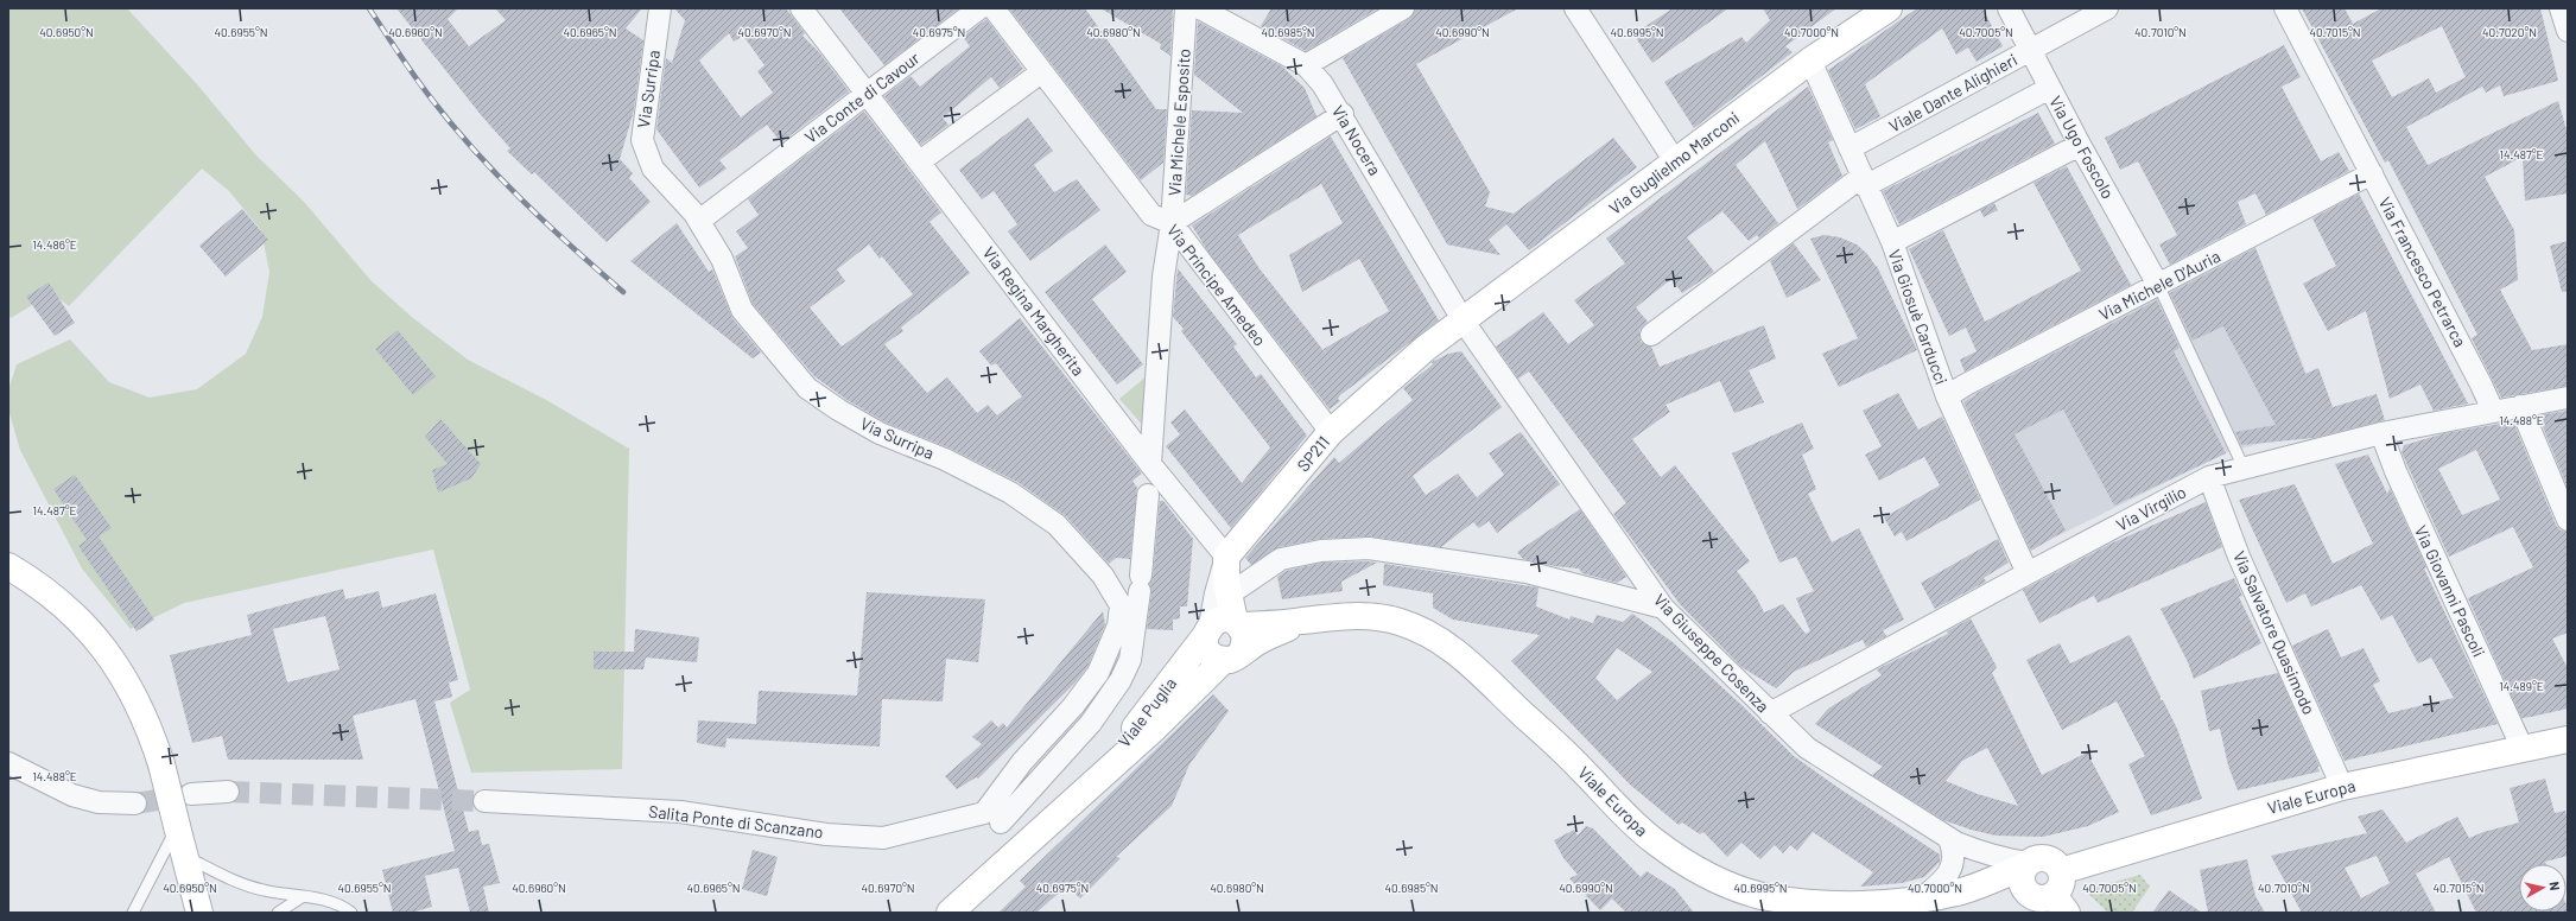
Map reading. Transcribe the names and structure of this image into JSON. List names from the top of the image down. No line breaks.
{"streets":{"main road":["Via Guglielmo Marconi","SP211","Viale Puglia","Viale Europa"],"street":["Via Surripa","Viale Dante Alighieri","Via Conte di Cavour","Via Michele Esposito","Via Nocera","Via Ugo Foscolo","Via Francesco Petrarca","Via Principe Amedeo","Via Michele D'Auria","Via Regina Margherita","Via Giosuè Carducci","Via Virgilio","Via Giovanni Pascoli","Via Salvatore Quasimodo","Via Giuseppe Cosenza","Salita Ponte di Scanzano"]},"crossings":[["Via Surripa","Via Conte di Cavour"],["Via Surripa","Salita Ponte di Scanzano"],["Viale Dante Alighieri","Via Ugo Foscolo"],["Viale Dante Alighieri","Via Giosuè Carducci"],["Via Conte di Cavour","Via Regina Margherita"],["Via Michele Esposito","Via Principe Amedeo"],["Via Michele Esposito","Via Regina Margherita"],["Via Nocera","Via Guglielmo Marconi"],["Via Nocera","SP211"],["Via Nocera","Via Giuseppe Cosenza"],["Via Ugo Foscolo","Via Michele D'Auria"],["Via Guglielmo Marconi","Via Giosuè Carducci"],["Via Guglielmo Marconi","SP211"],["Via Guglielmo Marconi","Via Giuseppe Cosenza"],["Via Francesco Petrarca","Via Michele D'Auria"],["Via Francesco Petrarca","Via Virgilio"],["Via Principe Amedeo","SP211"],["Via Michele D'Auria","Via Giosuè Carducci"],["Via Regina Margherita","SP211"],["Via Giosuè Carducci","Via Virgilio"],["SP211","Via Giuseppe Cosenza"],["Via Virgilio","Via Giovanni Pascoli"],["Via Virgilio","Via Salvatore Quasimodo"],["Via Virgilio","Via Giuseppe Cosenza"],["Via Giovanni Pascoli","Viale Europa"],["Via Salvatore Quasimodo","Viale Europa"],["Via Giuseppe Cosenza","Viale Europa"],["Viale Puglia","Viale Europa"]],"north":"right","coordinates":["40.6950°N","40.6955°N","40.6960°N","40.6965°N","40.6970°N","40.6975°N","40.6980°N","40.6985°N","40.6990°N","40.6995°N","40.7000°N","40.7005°N","40.7010°N","40.7015°N","40.7020°N","14.487°E","14.486°E","14.488°E","14.489°E"]}
